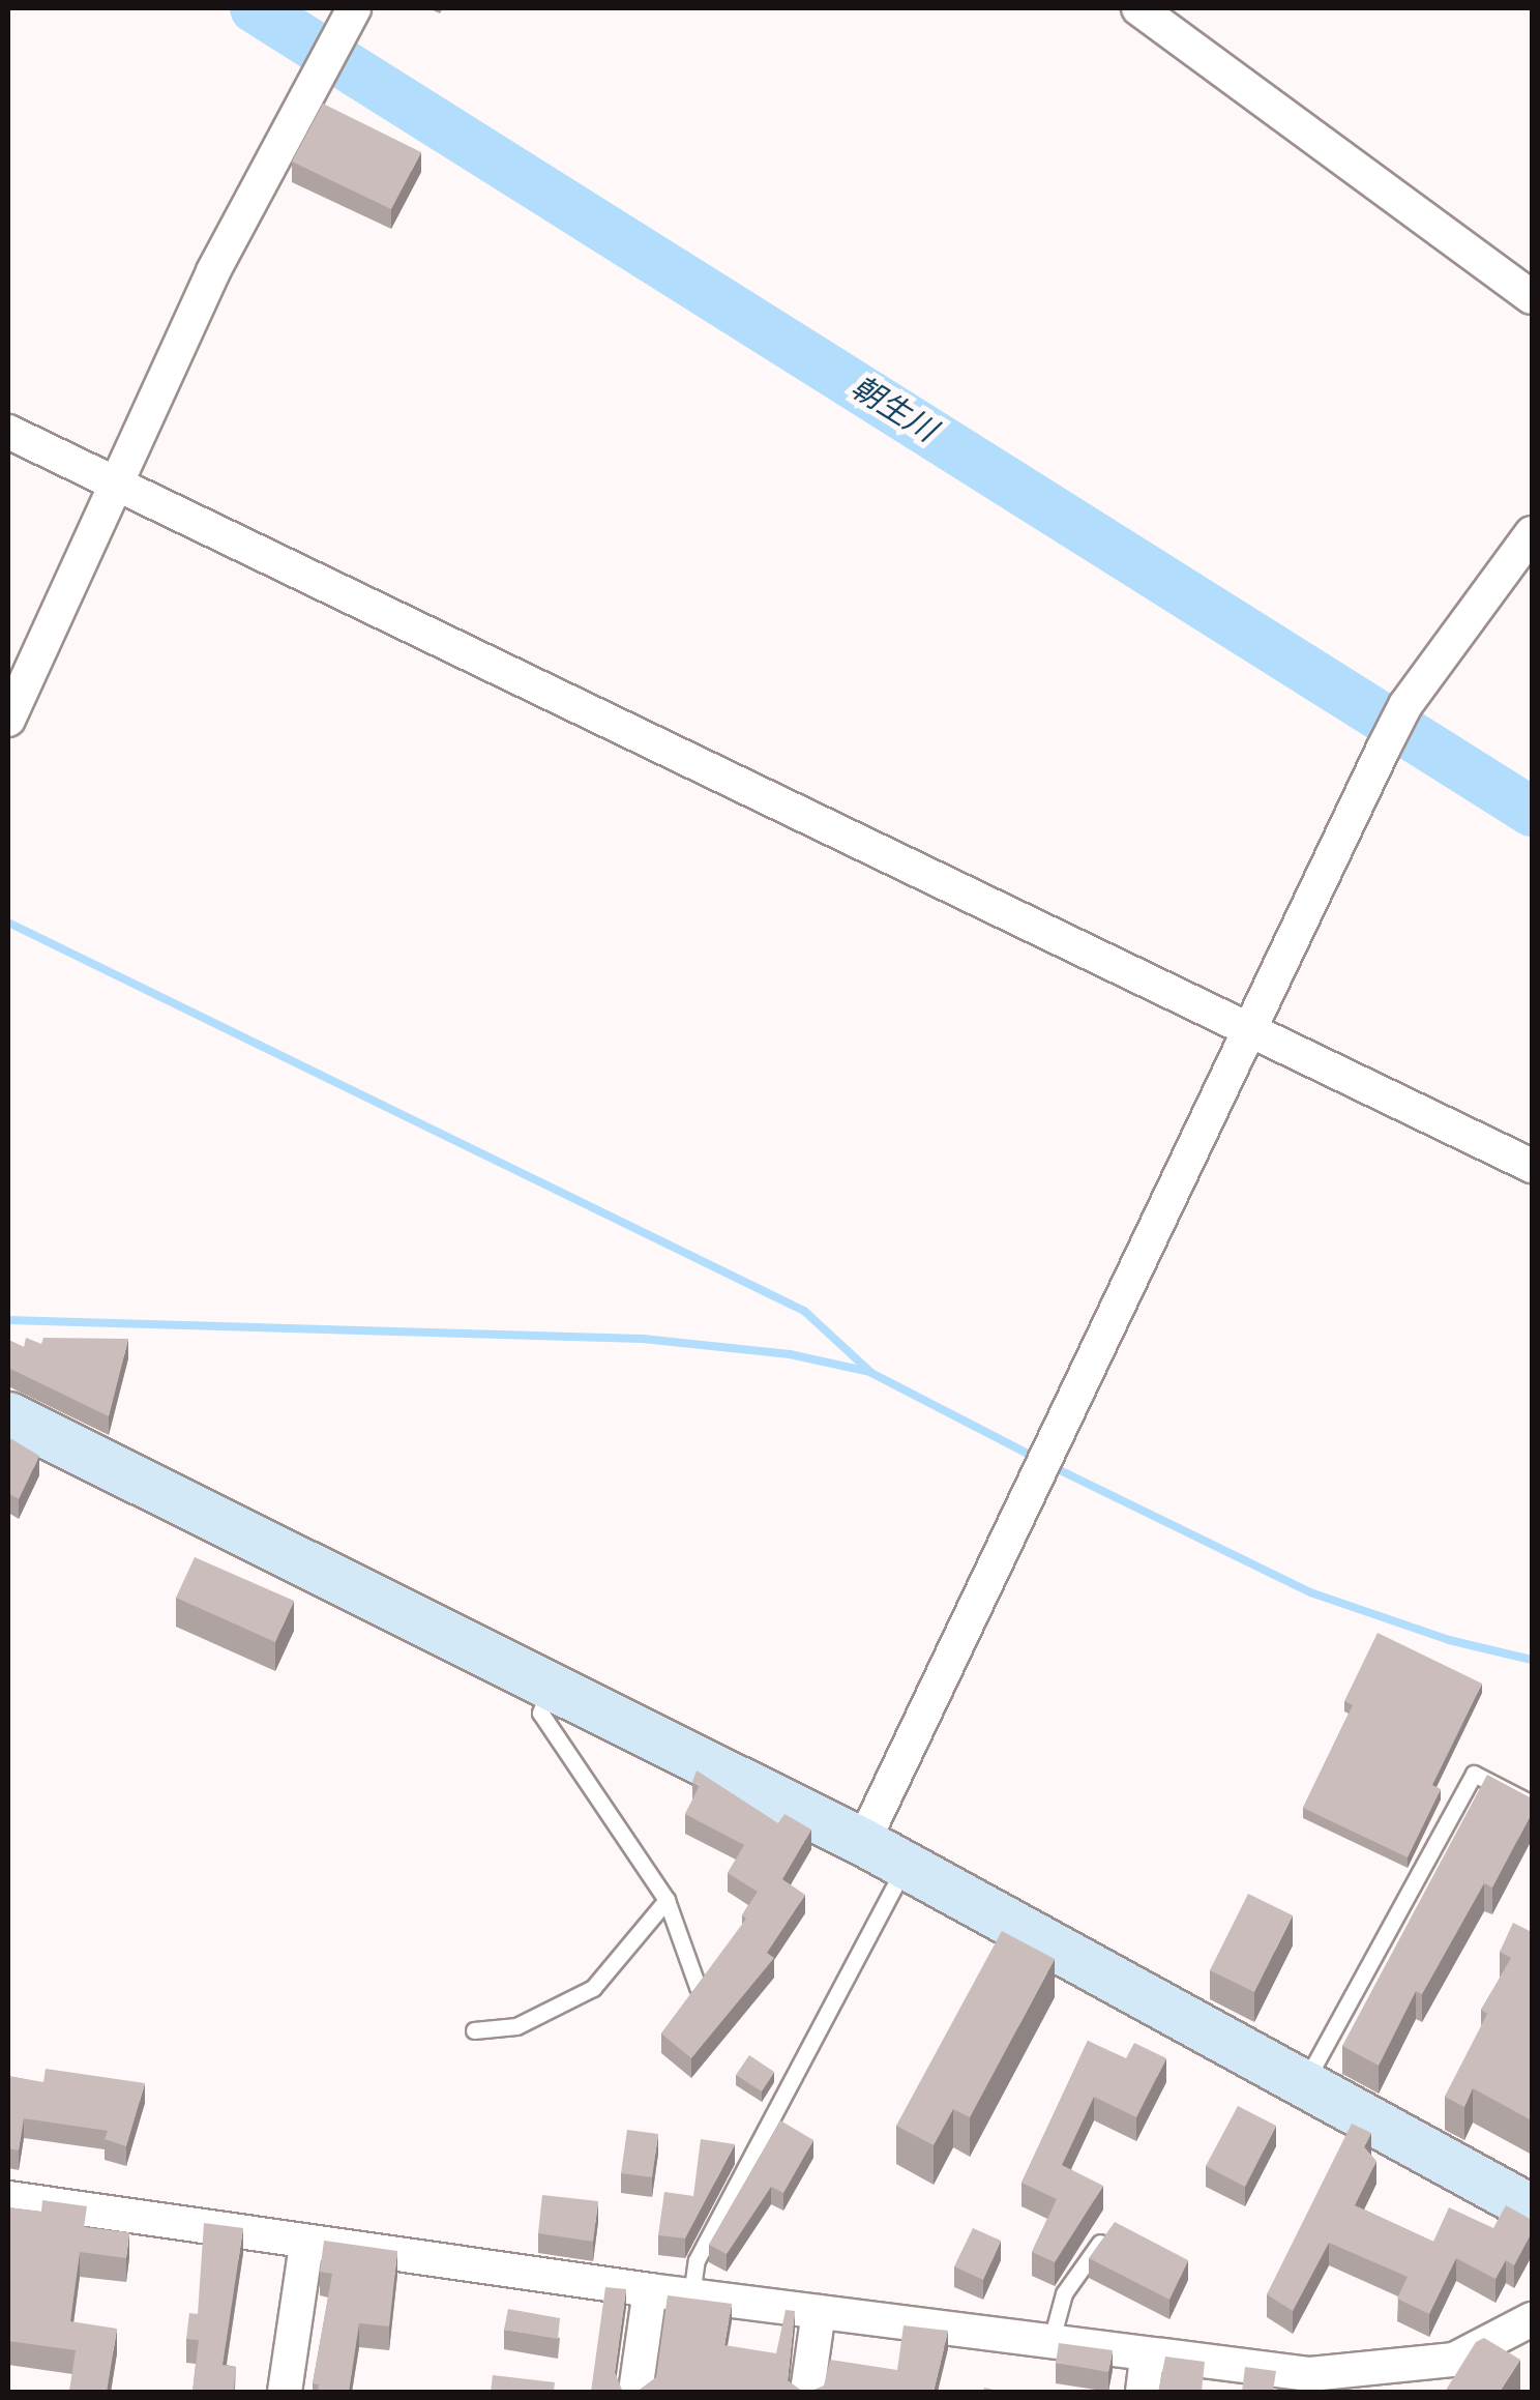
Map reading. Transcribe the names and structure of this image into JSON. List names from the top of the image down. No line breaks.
{"water":["朝生川"]}
